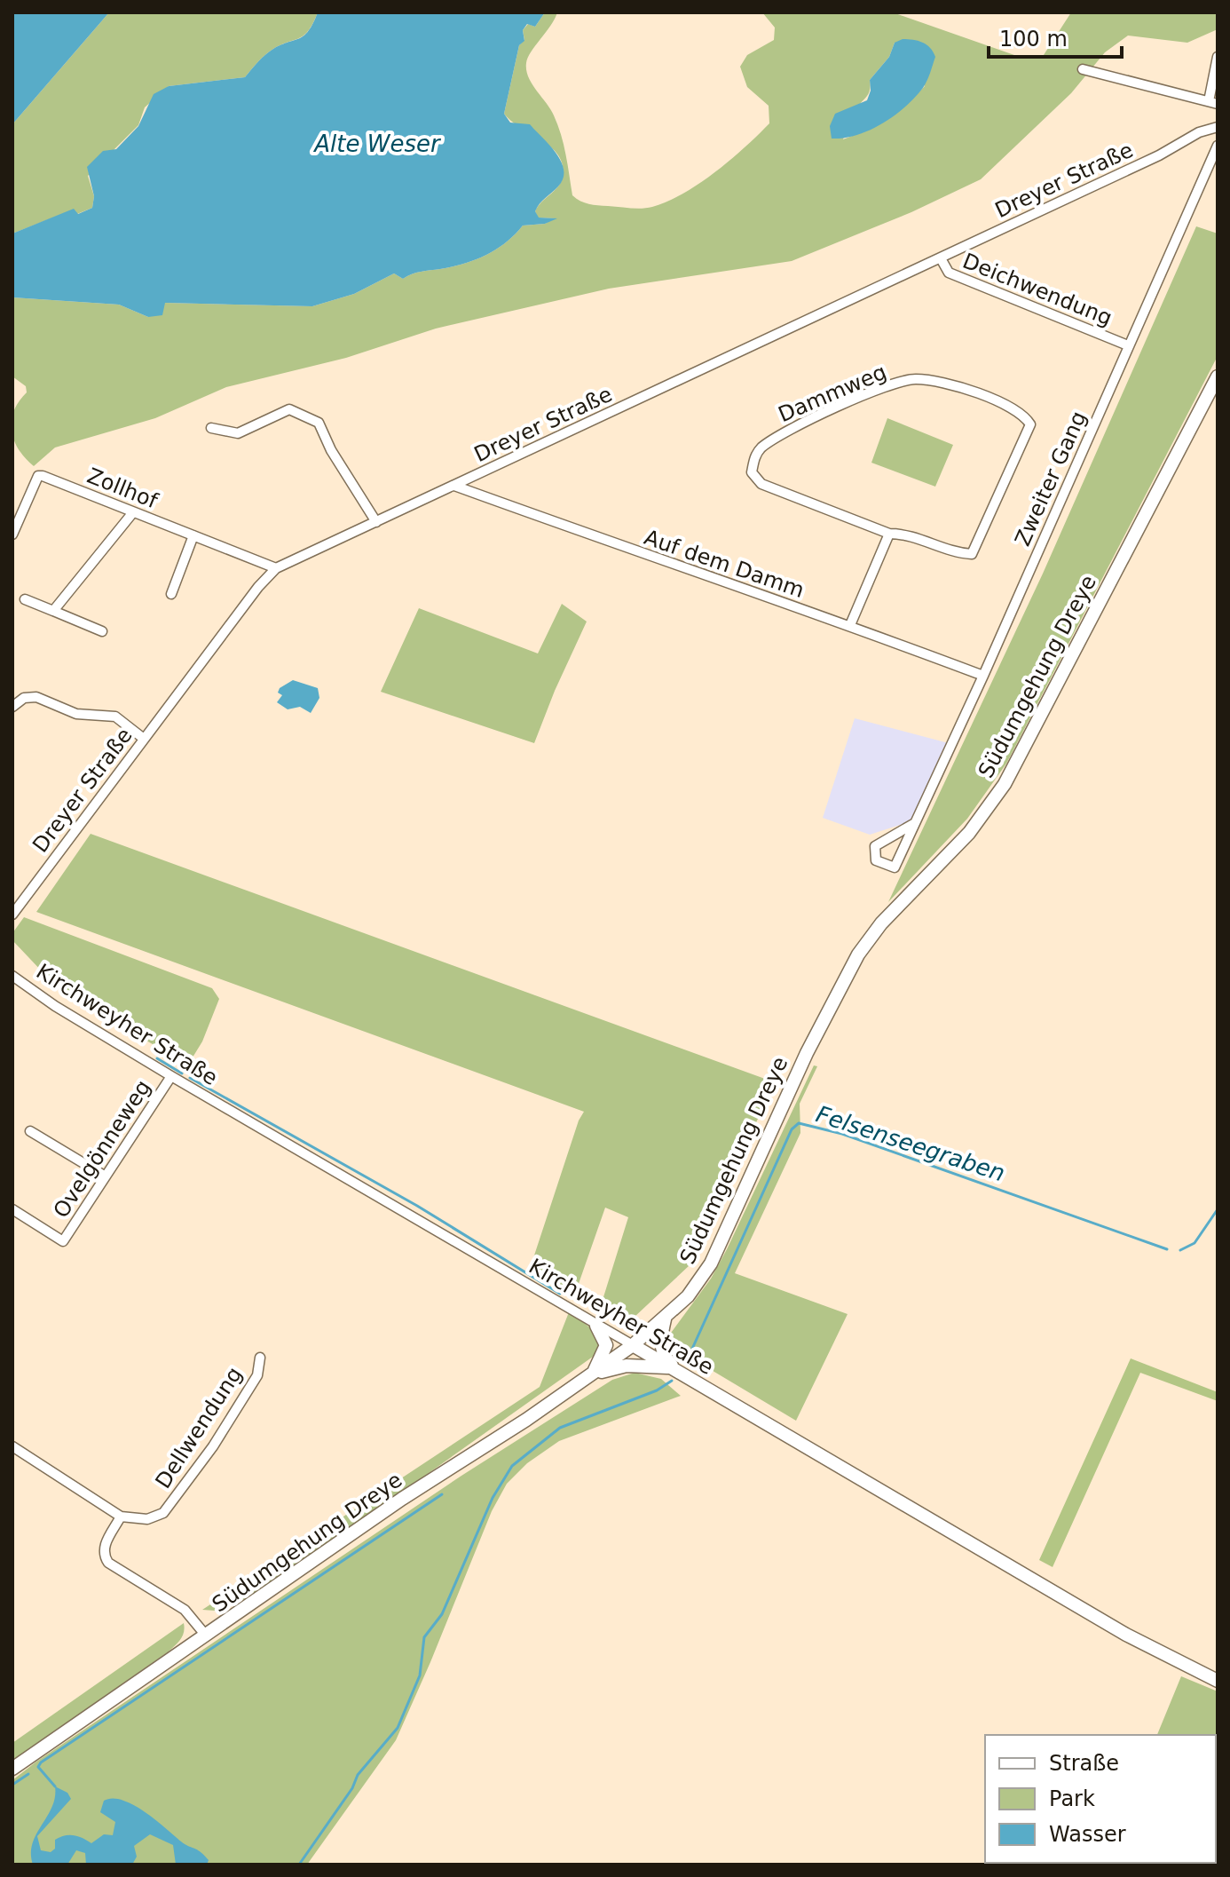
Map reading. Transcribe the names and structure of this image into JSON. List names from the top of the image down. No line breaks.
{"streets":{"main road":["Südumgehung Dreye","Kirchweyher Straße"],"street":["Dreyer Straße","Deichwendung","Dammweg","Zweiter Gang","Zollhof","Auf dem Damm","Ovelgönneweg","Dellwendung"]},"crossings":[["Dreyer Straße","Deichwendung"],["Dreyer Straße","Zollhof"],["Dreyer Straße","Auf dem Damm"],["Deichwendung","Zweiter Gang"],["Zweiter Gang","Auf dem Damm"],["Südumgehung Dreye","Kirchweyher Straße"],["Kirchweyher Straße","Ovelgönneweg"]],"water":["Alte Weser","Felsenseegraben"],"legend":["Straße","Park","Wasser"],"scale_bar":"100 m"}
